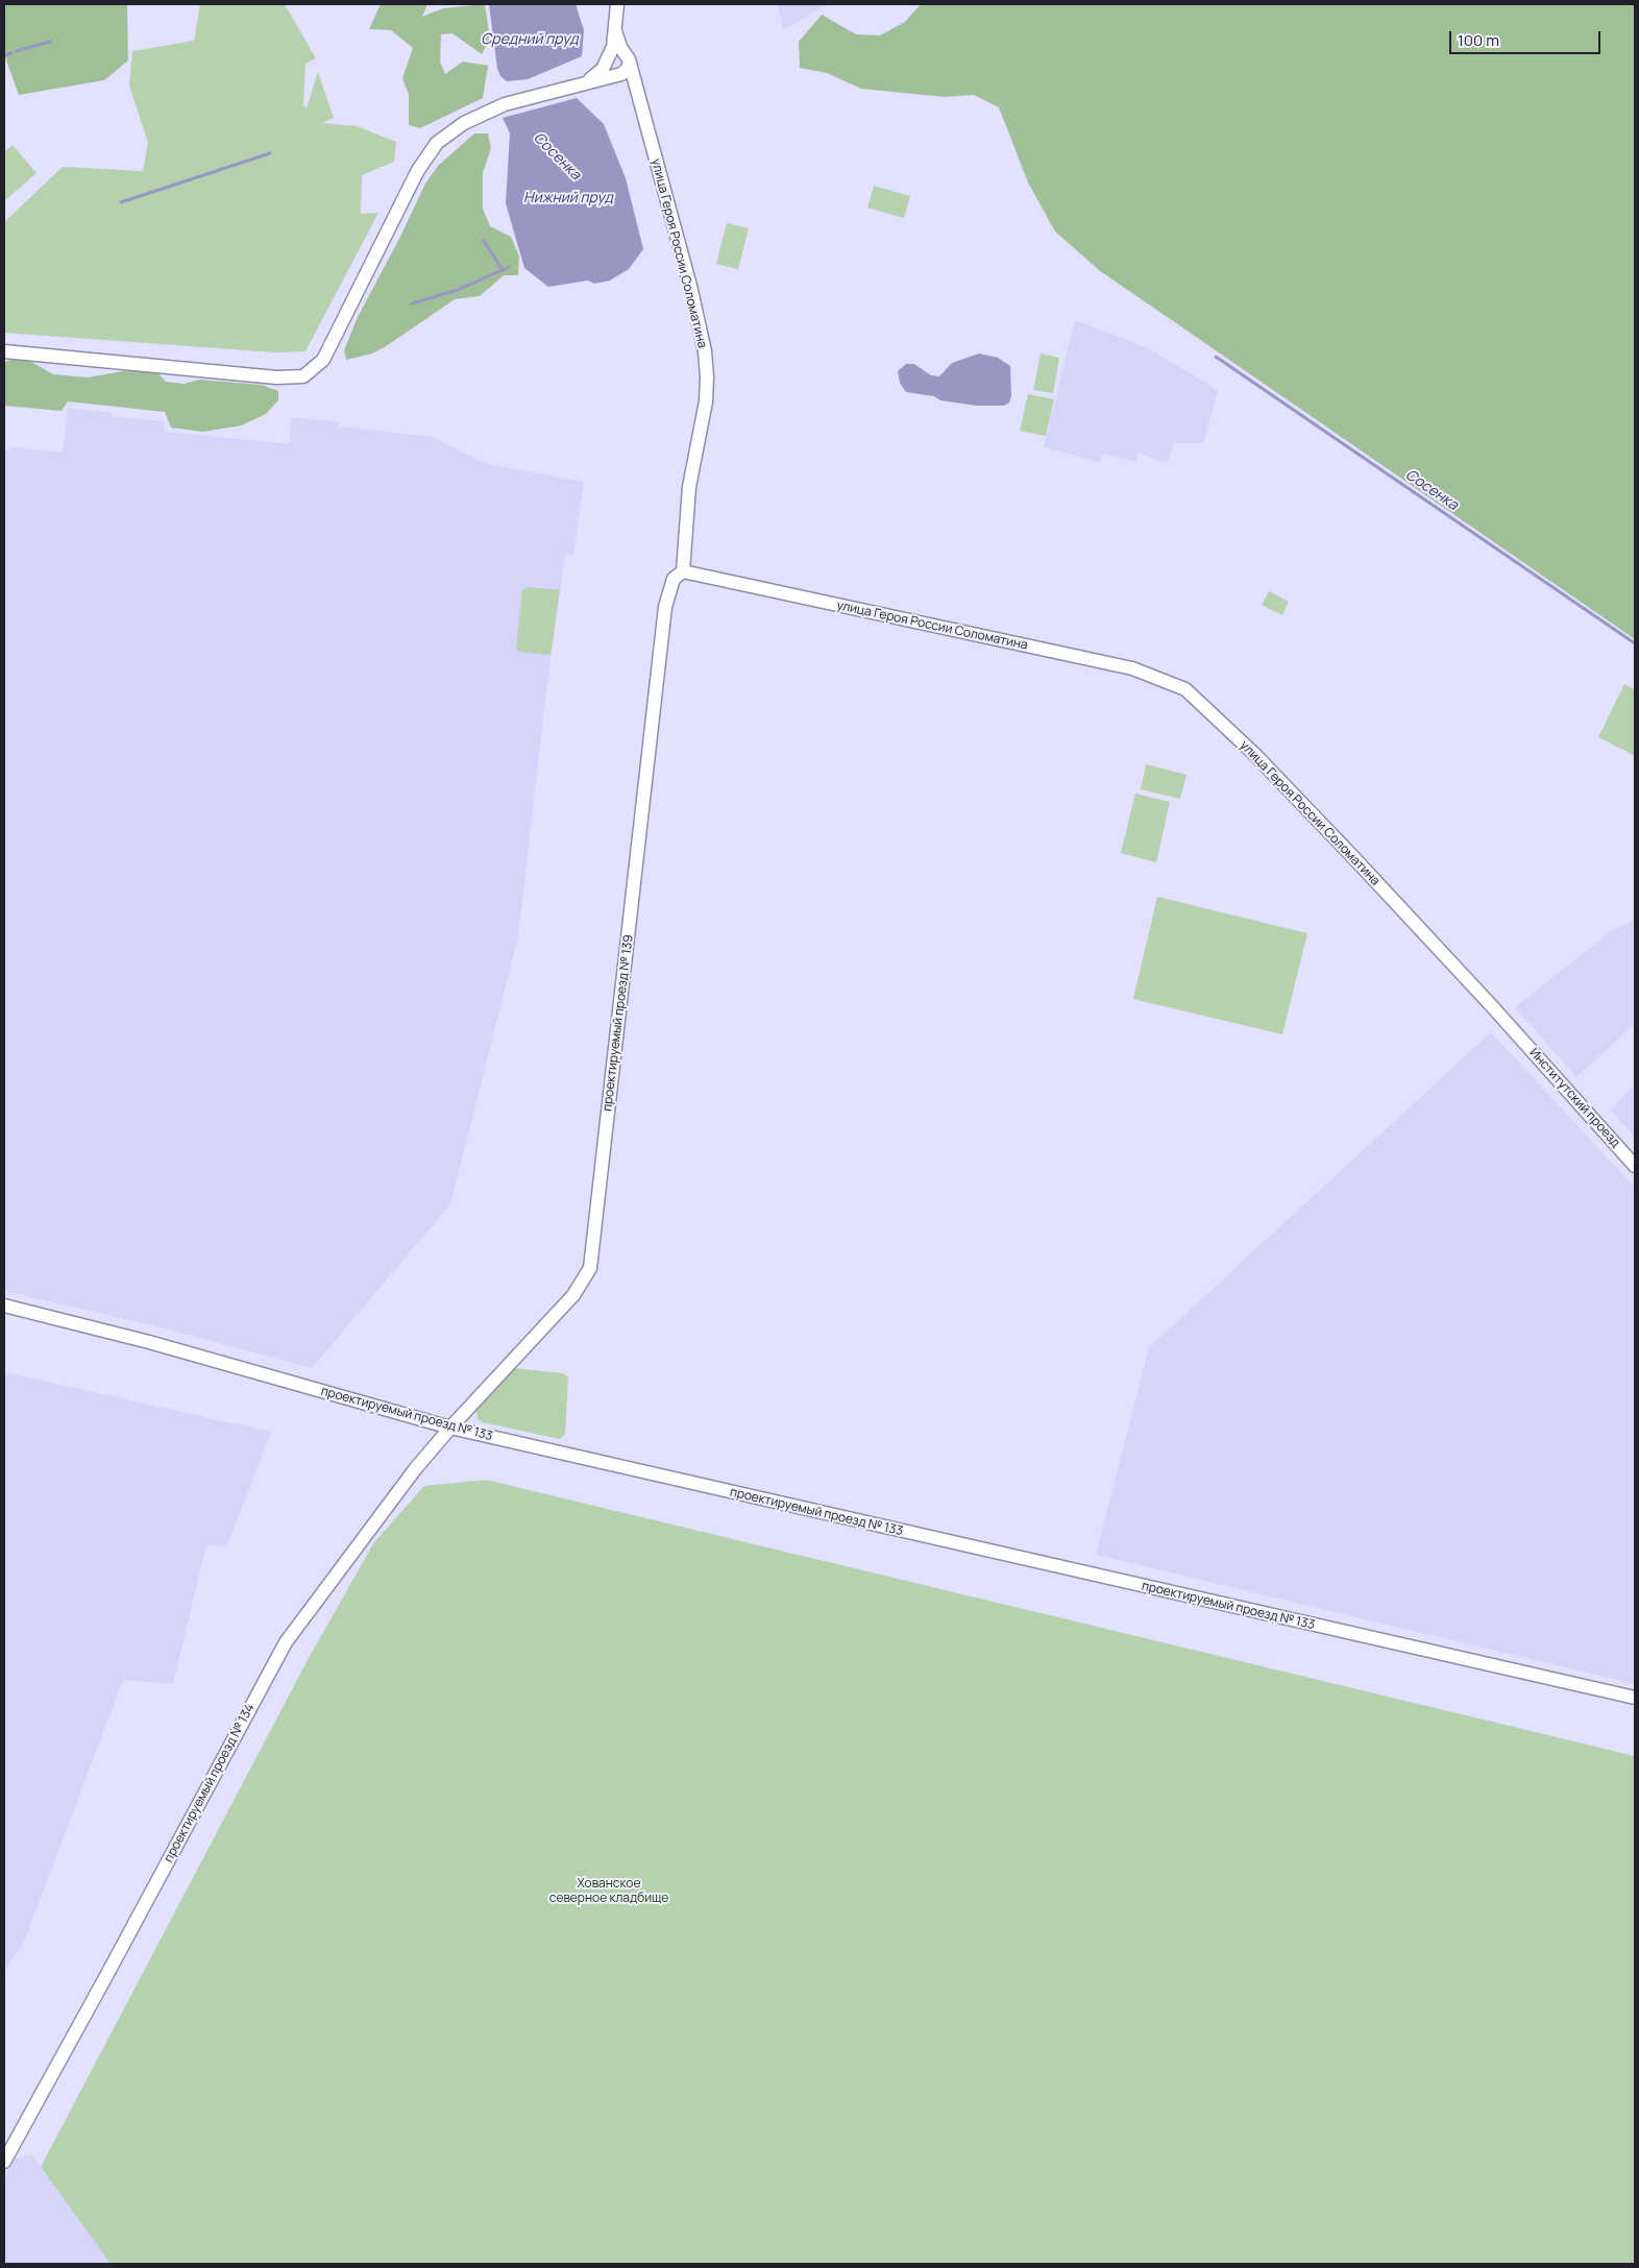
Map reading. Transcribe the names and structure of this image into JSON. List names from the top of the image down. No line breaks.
{"streets":{"street":["улица Героя России Соломатина","проектируемый проезд № 139","Институтский проезд","проектируемый проезд № 133","проектируемый проезд № 134"]},"crossings":[["улица Героя России Соломатина","проектируемый проезд № 139"],["улица Героя России Соломатина","Институтский проезд"],["проектируемый проезд № 139","проектируемый проезд № 133"],["проектируемый проезд № 139","проектируемый проезд № 134"],["проектируемый проезд № 133","проектируемый проезд № 134"]],"water":["Средний пруд","Сосенка","Нижний пруд"],"parks":["Хованское северное кладбище"],"scale_bar":"100 m"}
